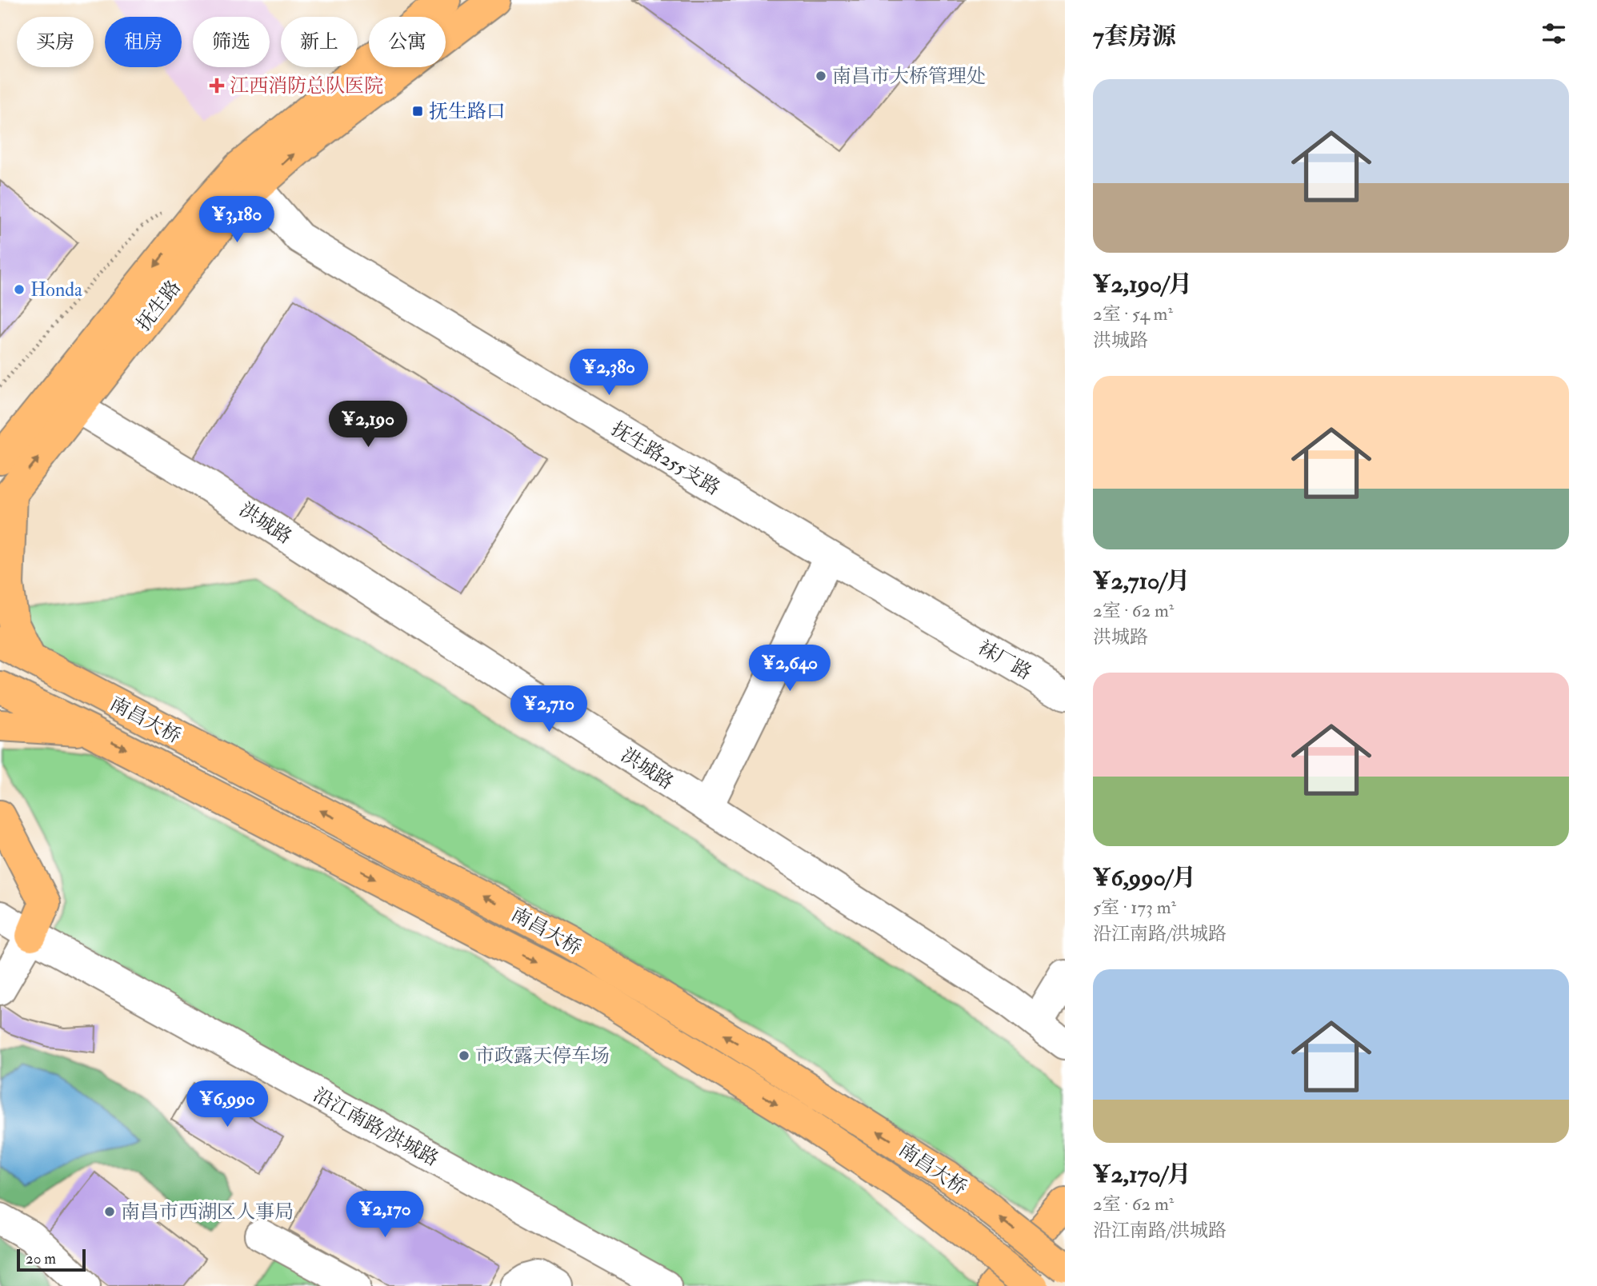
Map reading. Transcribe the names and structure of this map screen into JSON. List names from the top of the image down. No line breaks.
{"streets":{"main road":["抚生路","南昌大桥"],"street":["抚生路255支路","洪城路","袜厂路","沿江南路/洪城路"]},"crossings":[["抚生路","抚生路255支路"],["抚生路","洪城路"],["抚生路255支路","袜厂路"]],"places":{"other":["南昌市大桥管理处","Honda","市政露天停车场","南昌市西湖区人事局"],"health":["江西消防总队医院"],"transit":["抚生路口"]},"scale_bar":"20 m","page":{"heading":"7套房源","chip":["买房","租房","筛选","新上","公寓"],"list":[{"name":"¥2,190/月","note":"2室 · 54 m² · 洪城路"},{"name":"¥2,710/月","note":"2室 · 62 m² · 洪城路"},{"name":"¥6,990/月","note":"5室 · 173 m² · 沿江南路/洪城路"},{"name":"¥2,170/月","note":"2室 · 62 m² · 沿江南路/洪城路"}],"price":["¥3,180","¥2,380","¥2,190","¥2,640","¥2,710","¥6,990","¥2,170"],"scale":"20 m"}}
